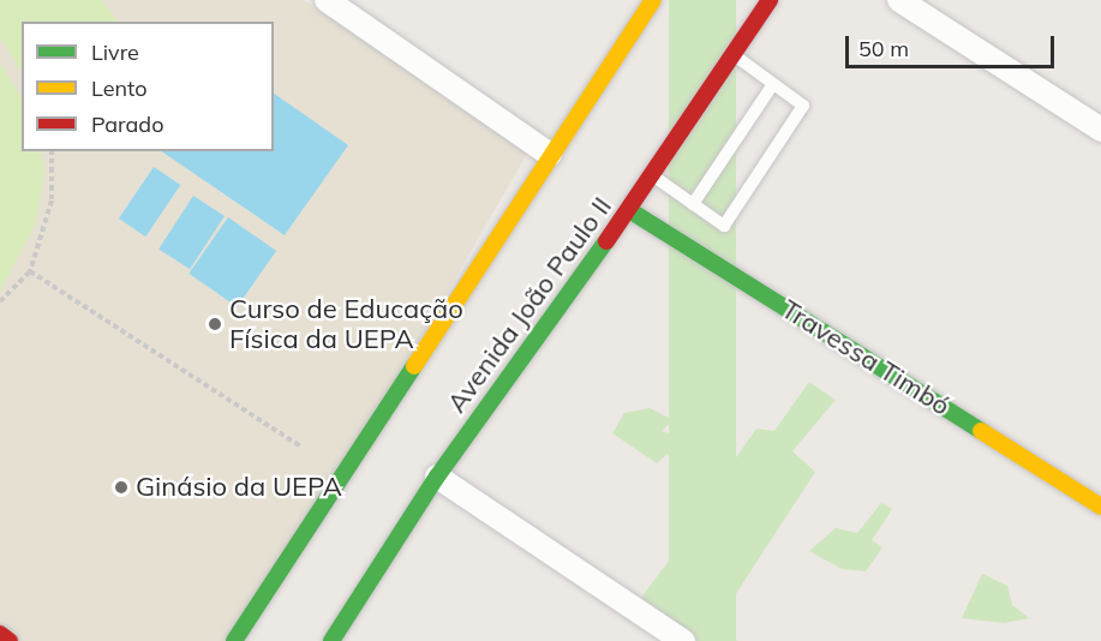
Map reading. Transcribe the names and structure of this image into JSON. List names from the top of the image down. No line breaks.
{"streets":{"main road":["Avenida João Paulo II","Travessa Timbó"]},"crossings":[["Avenida João Paulo II","Travessa Timbó"]],"places":["Curso de Educação Física da UEPA","Ginásio da UEPA"],"legend":["Livre","Lento","Parado"],"scale_bar":"50 m"}
